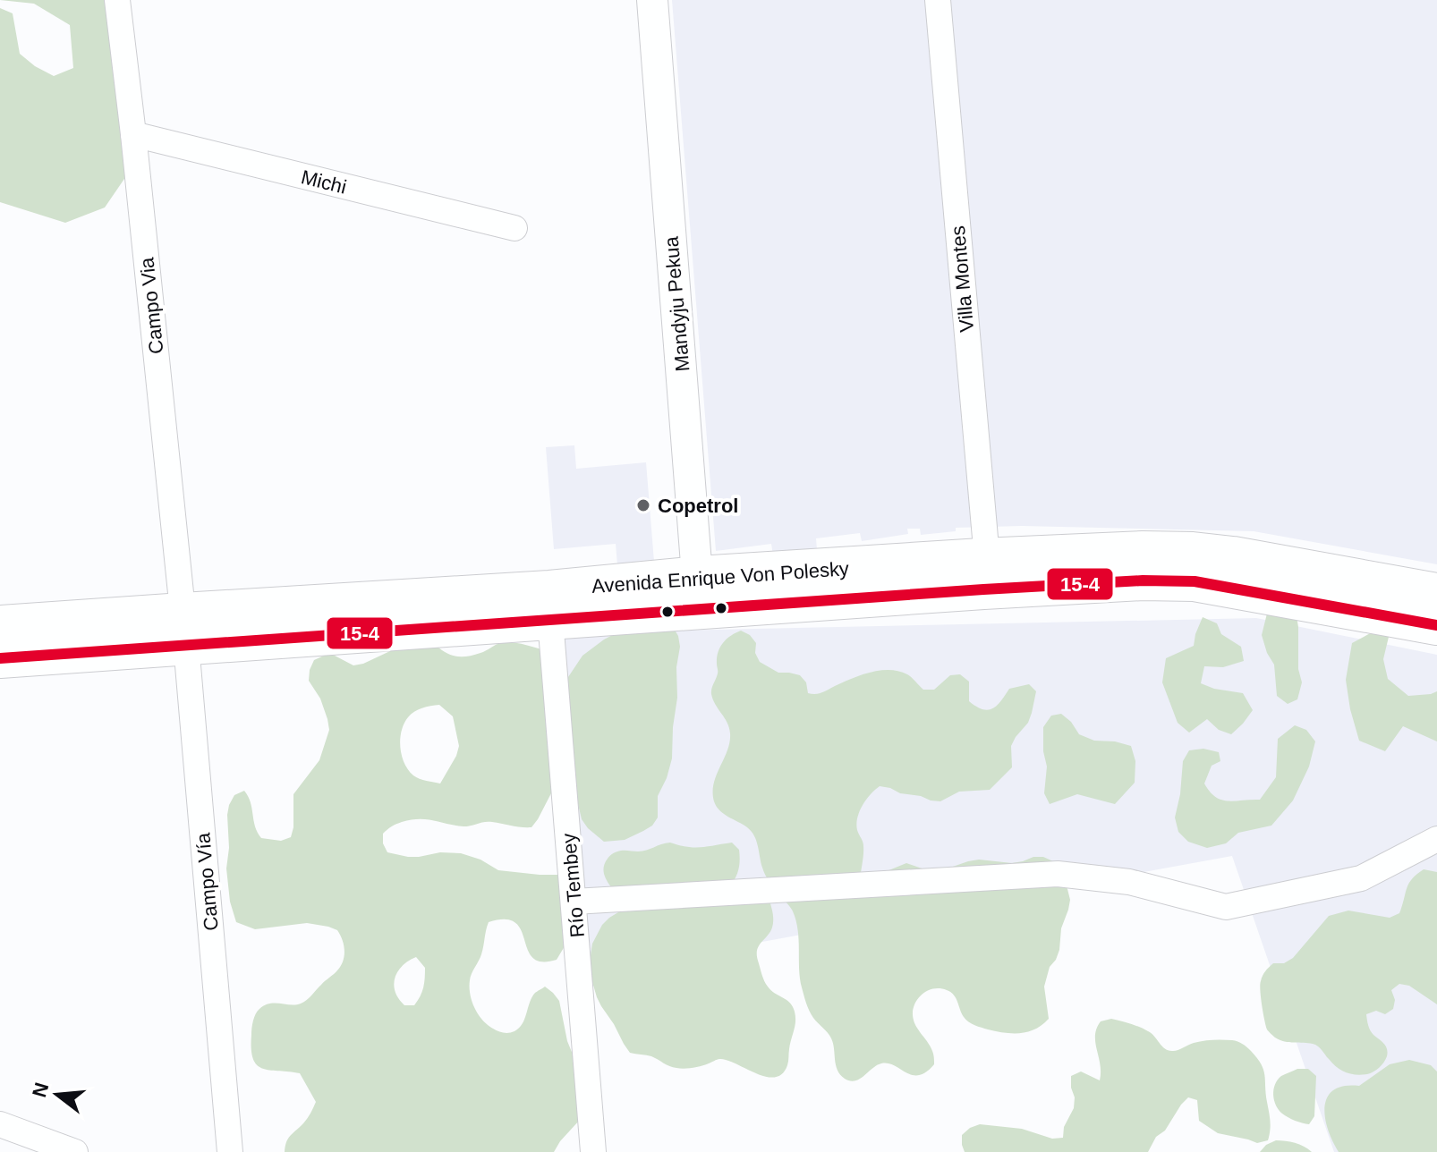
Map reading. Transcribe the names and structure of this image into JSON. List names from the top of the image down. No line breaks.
{"streets":{"main road":["Avenida Enrique Von Polesky"],"street":["Michi","Villa Montes","Mandyju Pekua","Campo Via","Campo Vía","Río Tembey"]},"crossings":[["Michi","Campo Via"],["Villa Montes","Avenida Enrique Von Polesky"],["Mandyju Pekua","Avenida Enrique Von Polesky"],["Campo Via","Avenida Enrique Von Polesky"],["Campo Via","Campo Vía"],["Avenida Enrique Von Polesky","Campo Vía"],["Avenida Enrique Von Polesky","Río Tembey"]],"places":["Copetrol"],"lines":["transit line 15-4"],"north":"left"}
